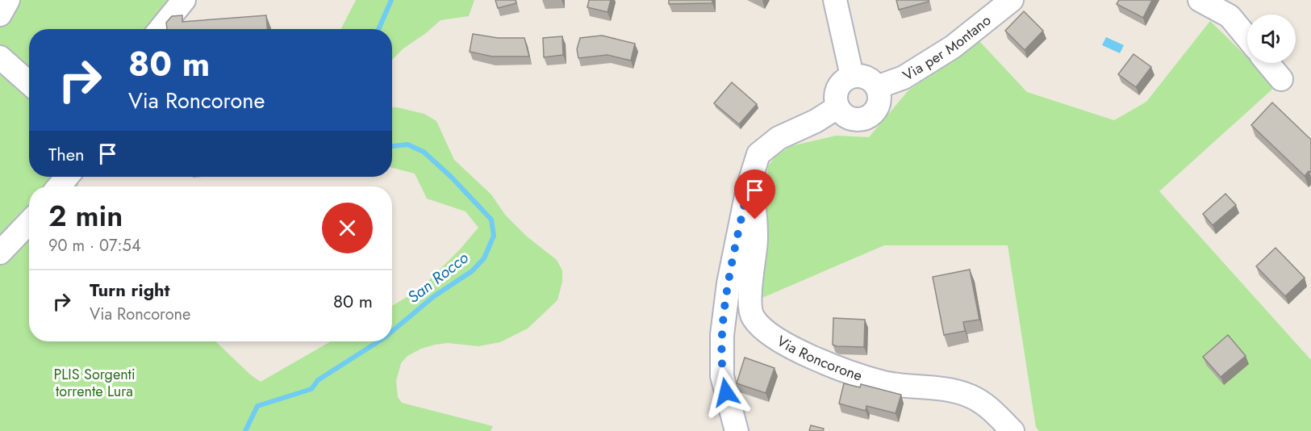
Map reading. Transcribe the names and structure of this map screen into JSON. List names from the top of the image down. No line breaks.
{"streets":{"street":["Via per Montano","Via Roncorone"]},"water":["San Rocco"],"parks":["PLIS Sorgenti torrente Lura"],"page":{"turn":["80 m","Via Roncorone"],"then":"Then","heading":["2 min","90 m · 07:54"],"list":[{"name":"Turn right","note":"Via Roncorone","value":"80 m"}]}}
